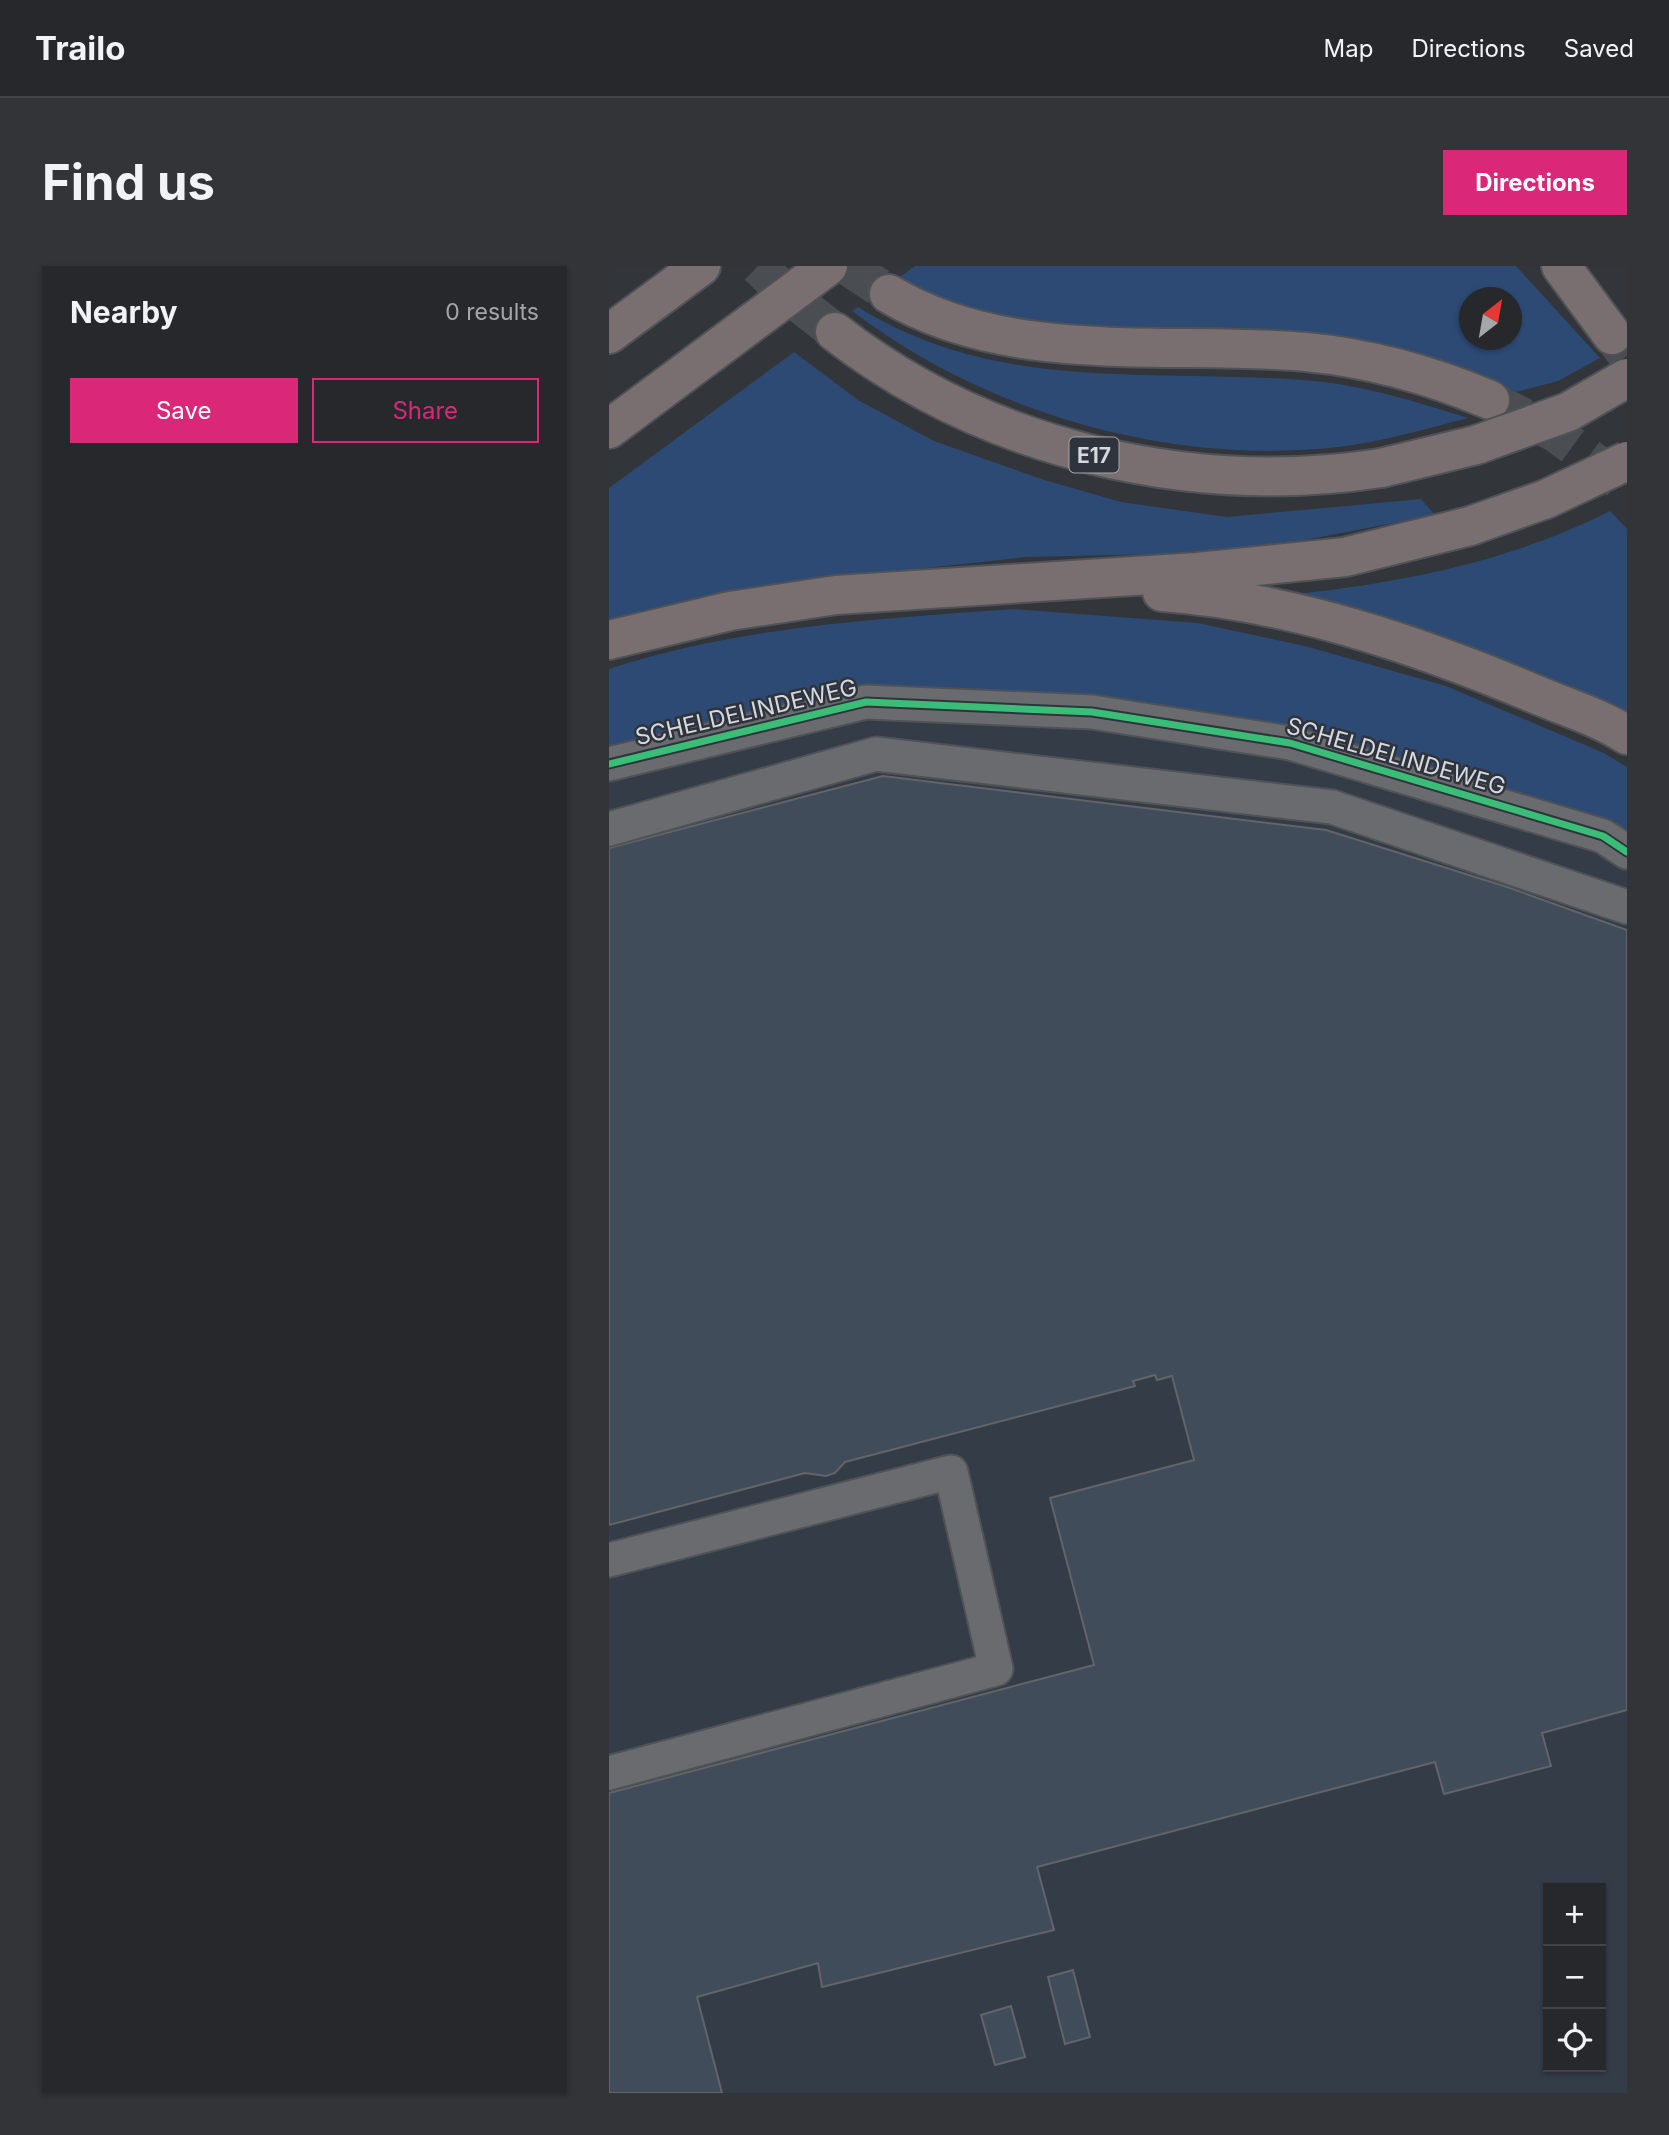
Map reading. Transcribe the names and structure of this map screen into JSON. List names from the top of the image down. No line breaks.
{"streets":{"highway":["E17"],"street":["SCHELDELINDEWEG"]},"north":"top right","page":{"header":"Trailo","nav":["Map","Directions","Saved"],"buttons":["Directions",["Save","Share"]],"title":"Find us","heading":["Nearby","0 results"],"map_buttons":["+","−"]}}
